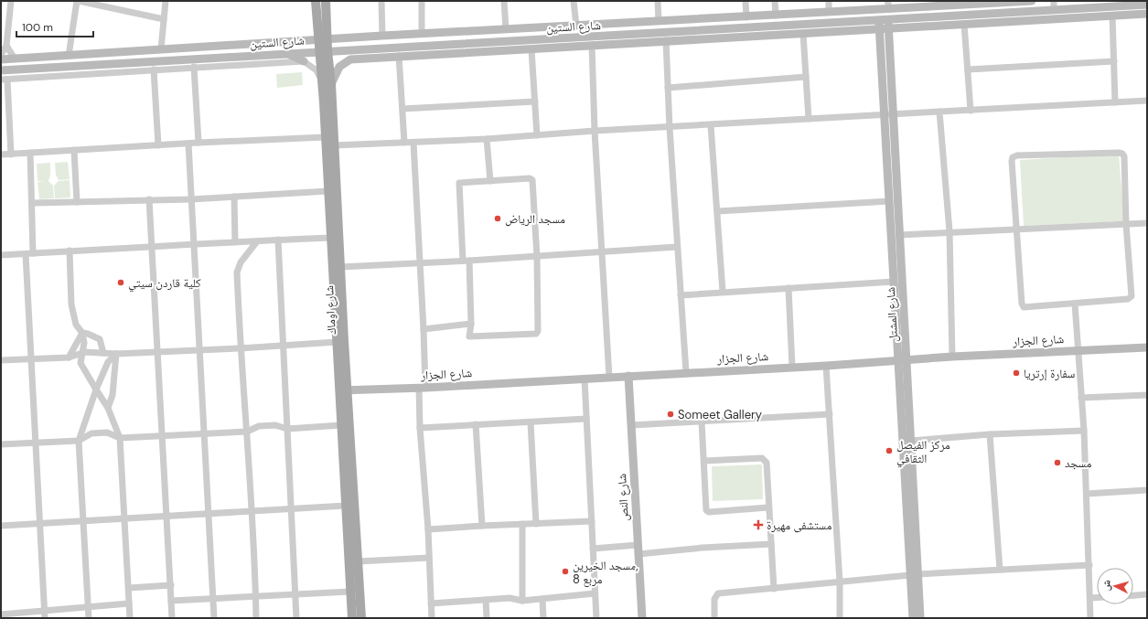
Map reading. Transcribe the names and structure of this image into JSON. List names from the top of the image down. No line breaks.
{"streets":{"main road":["شارع الستين","شارع اوماك","شارع المشتل","شارع الجزار","شارع النص"]},"crossings":[["شارع الستين","شارع اوماك"],["شارع الستين","شارع المشتل"],["شارع اوماك","شارع الجزار"],["شارع المشتل","شارع الجزار"],["شارع الجزار","شارع النص"]],"places":{"other":["مسجد الرياض","كلية قاردن سيتي","سفارة إرتريا","Someet Gallery","مركز الفيصل الثقافي","مسجد","مسجد الخيرين, مربع 8"],"health":["مستشفى مهيرة"]},"scale_bar":"100 m","north":"left"}
